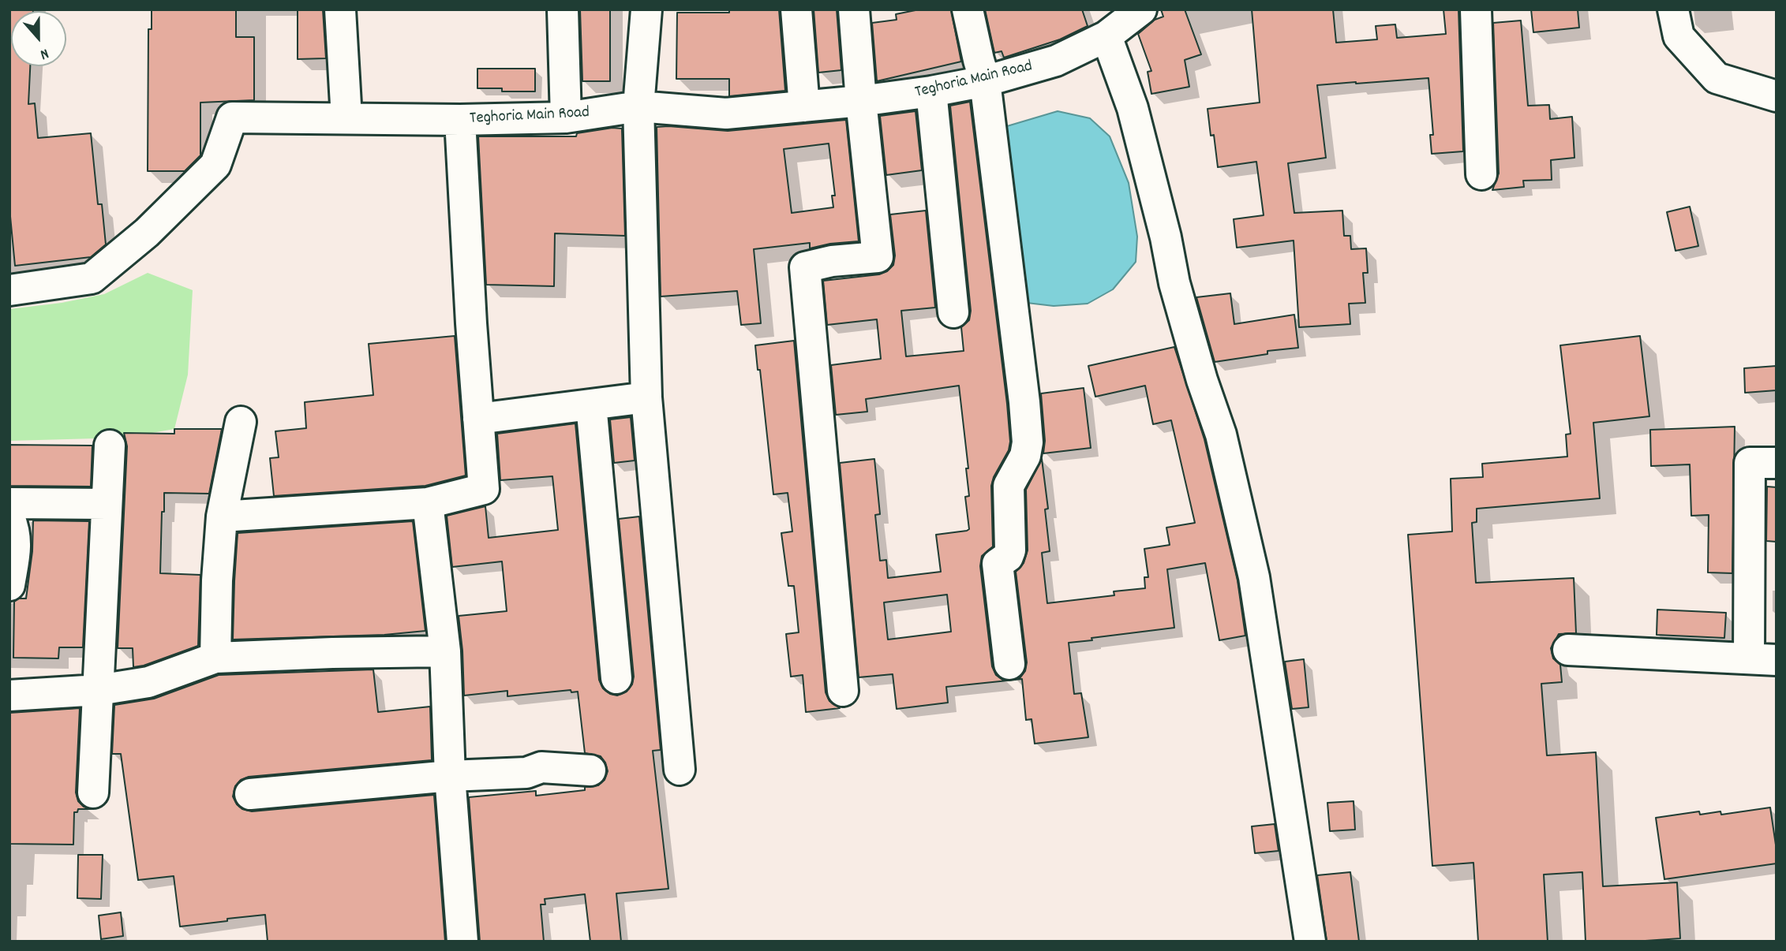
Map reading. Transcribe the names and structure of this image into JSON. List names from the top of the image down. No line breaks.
{"streets":{"street":["Teghoria Main Road"]},"north":"bottom"}
